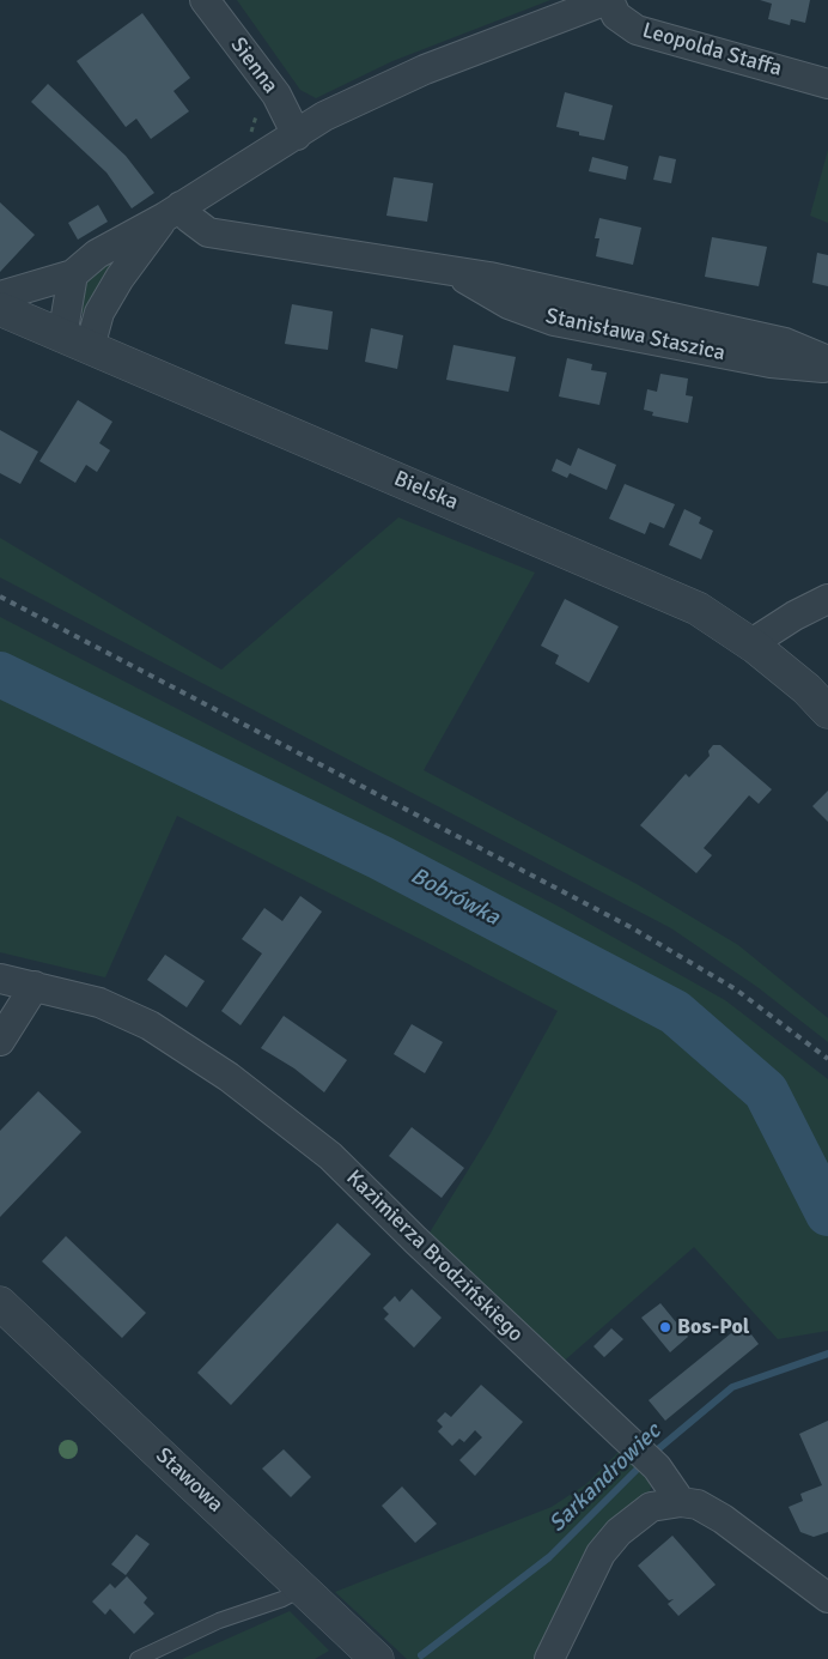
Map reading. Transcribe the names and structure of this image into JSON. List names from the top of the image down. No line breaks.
{"streets":{"street":["Leopolda Staffa","Sienna","Stanisława Staszica","Bielska","Kazimierza Brodzińskiego","Stawowa"]},"water":["Bobrówka","Sarkandrowiec"],"places":["Bos-Pol"]}
